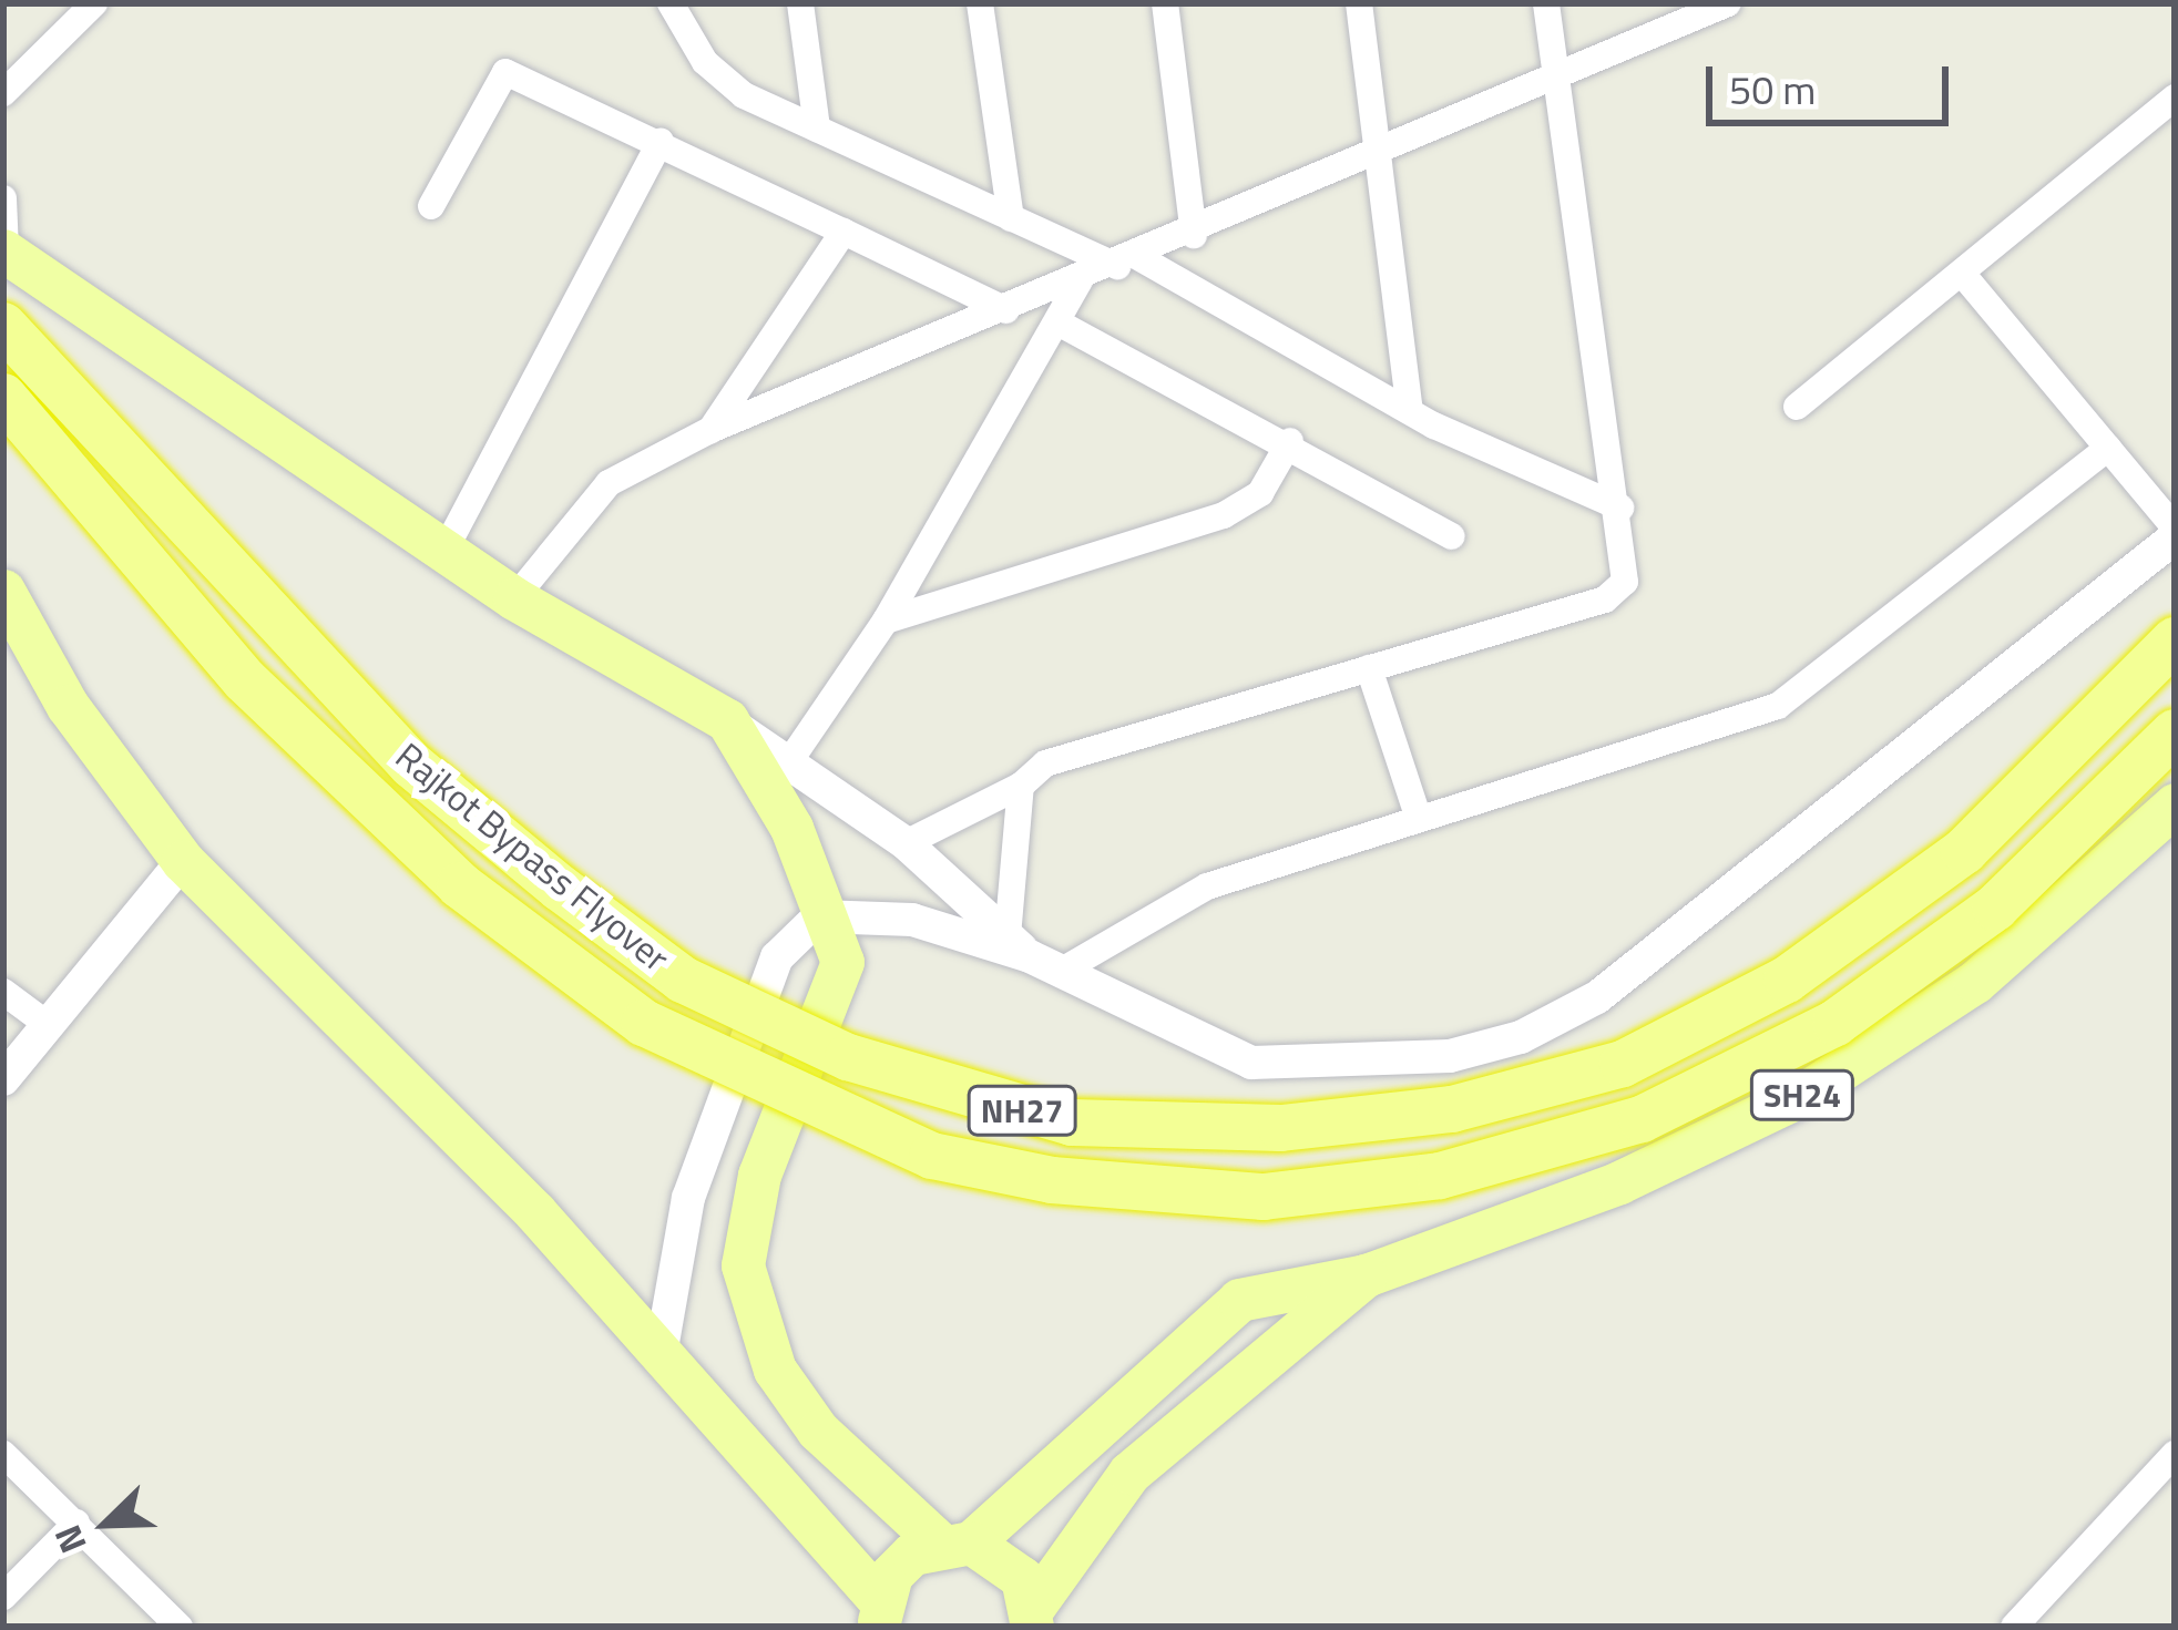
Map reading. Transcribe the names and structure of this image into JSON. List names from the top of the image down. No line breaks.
{"streets":{"highway":["Rajkot Bypass Flyover","NH27"],"main road":["SH24"]},"scale_bar":"50 m","north":"bottom left"}
